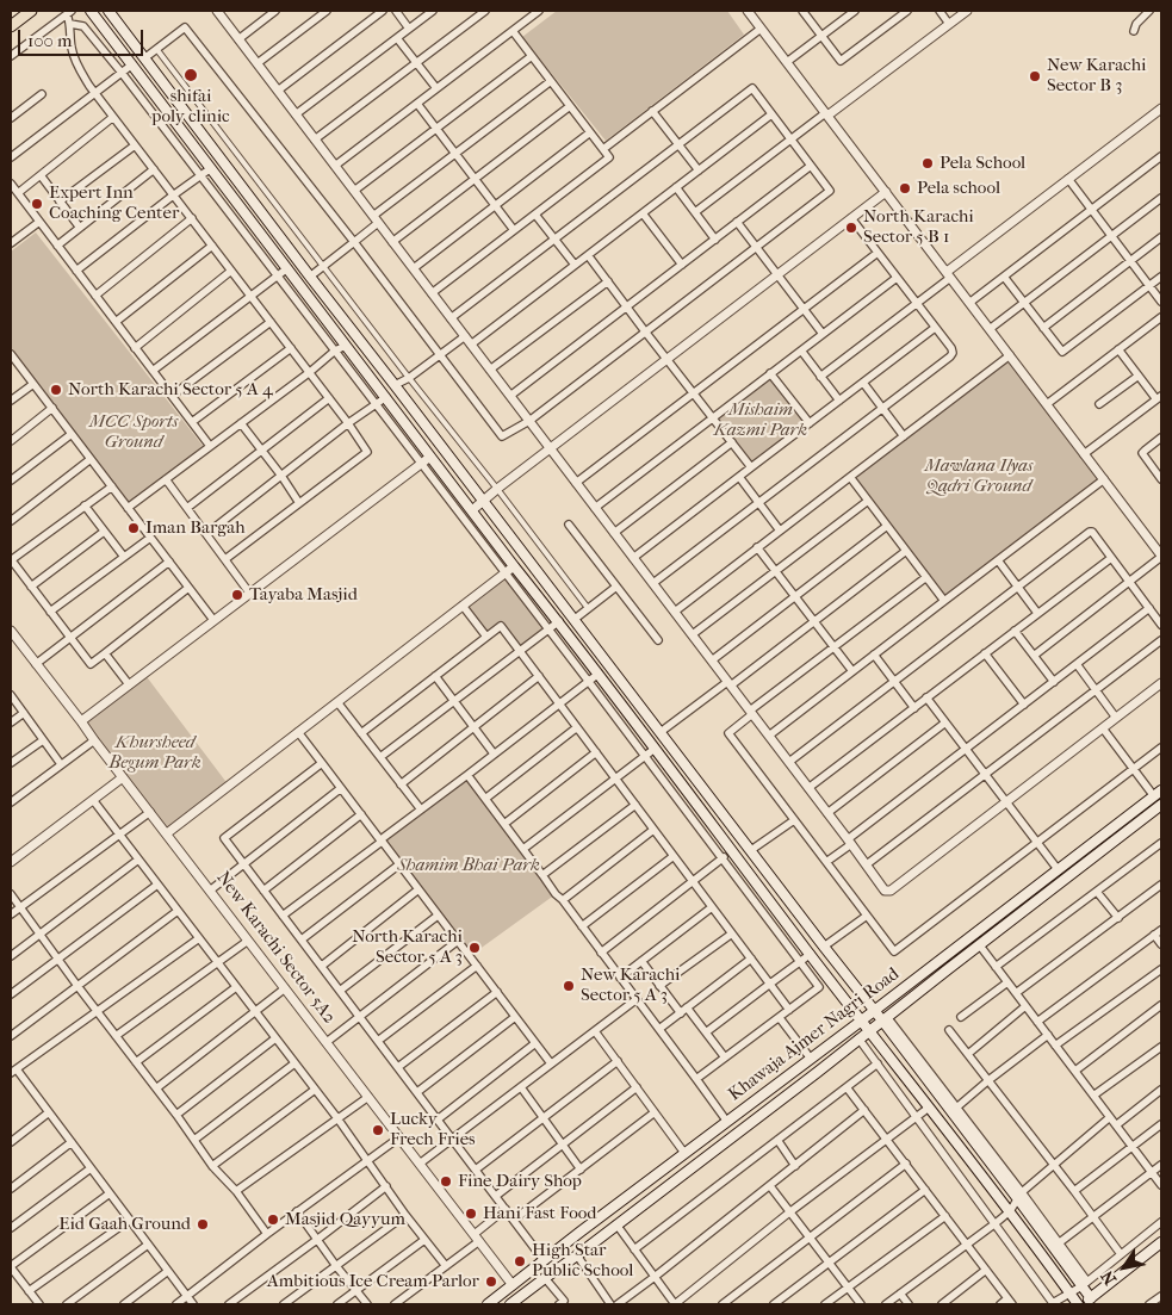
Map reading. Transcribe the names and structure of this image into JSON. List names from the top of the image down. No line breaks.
{"streets":{"main road":["Khawaja Ajmer Nagri Road"],"street":["New Karachi Sector 5A2"]},"crossings":[["New Karachi Sector 5A2","Khawaja Ajmer Nagri Road"]],"parks":["Mishaim Kazmi Park","MCC Sports Ground","Mawlana Ilyas Qadri Ground","Khursheed Begum Park","Shamim Bhai Park"],"places":["shifai poly clinic","New Karachi Sector B 3","Pela School","Pela school","Expert Inn Coaching Center","North Karachi Sector 5 B 1","North Karachi Sector 5 A 4","Iman Bargah","Tayaba Masjid","North Karachi Sector 5 A 3","New Karachi Sector 5 A 3","Lucky Frech Fries","Fine Dairy Shop","Hani Fast Food","Masjid Qayyum","Eid Gaah Ground","High Star Public School","Ambitious Ice Cream Parlor"],"scale_bar":"100 m","north":"bottom left"}
